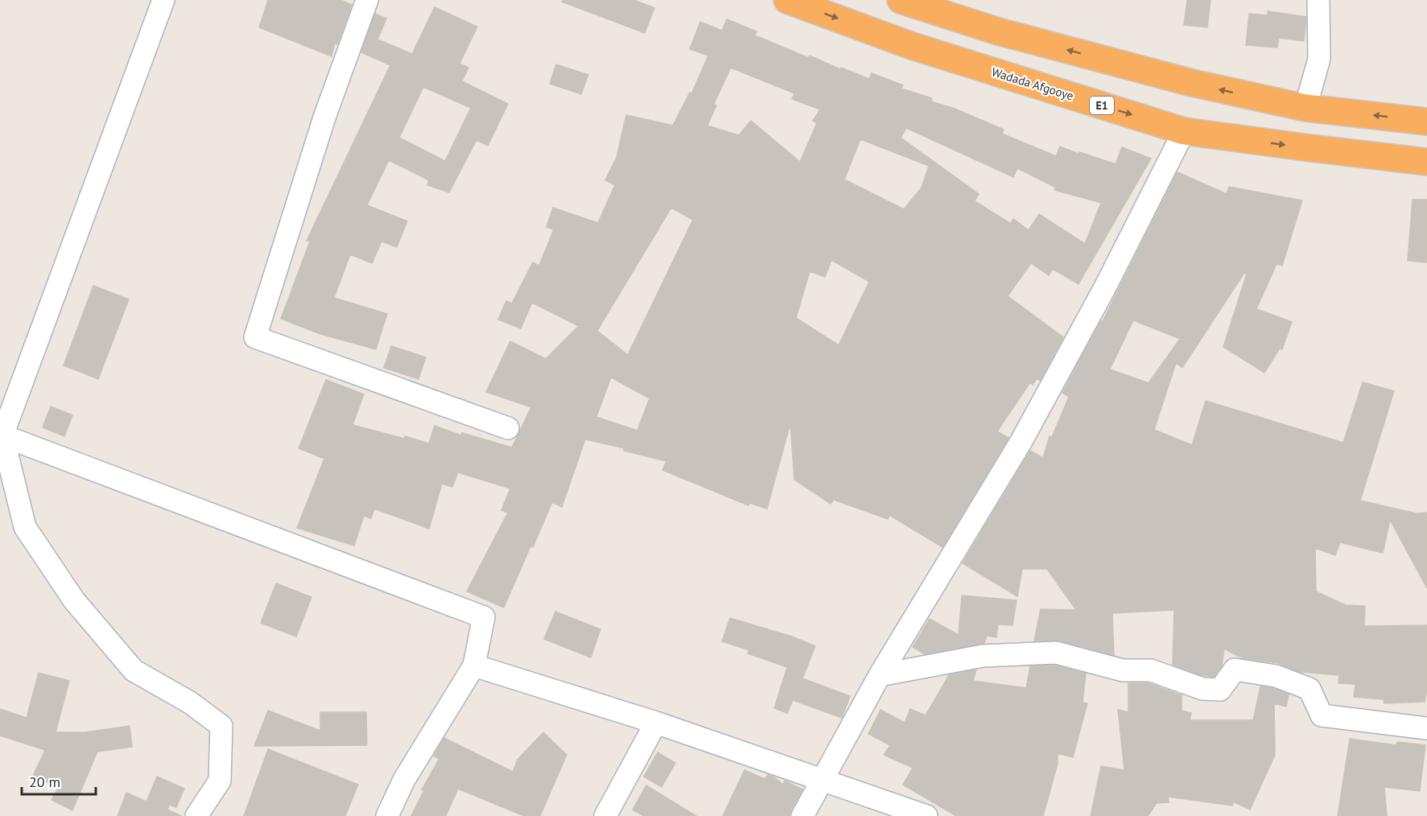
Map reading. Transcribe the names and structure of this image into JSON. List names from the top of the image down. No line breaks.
{"streets":{"highway":["Wadada Afgooye","E1"]},"scale_bar":"20 m"}
